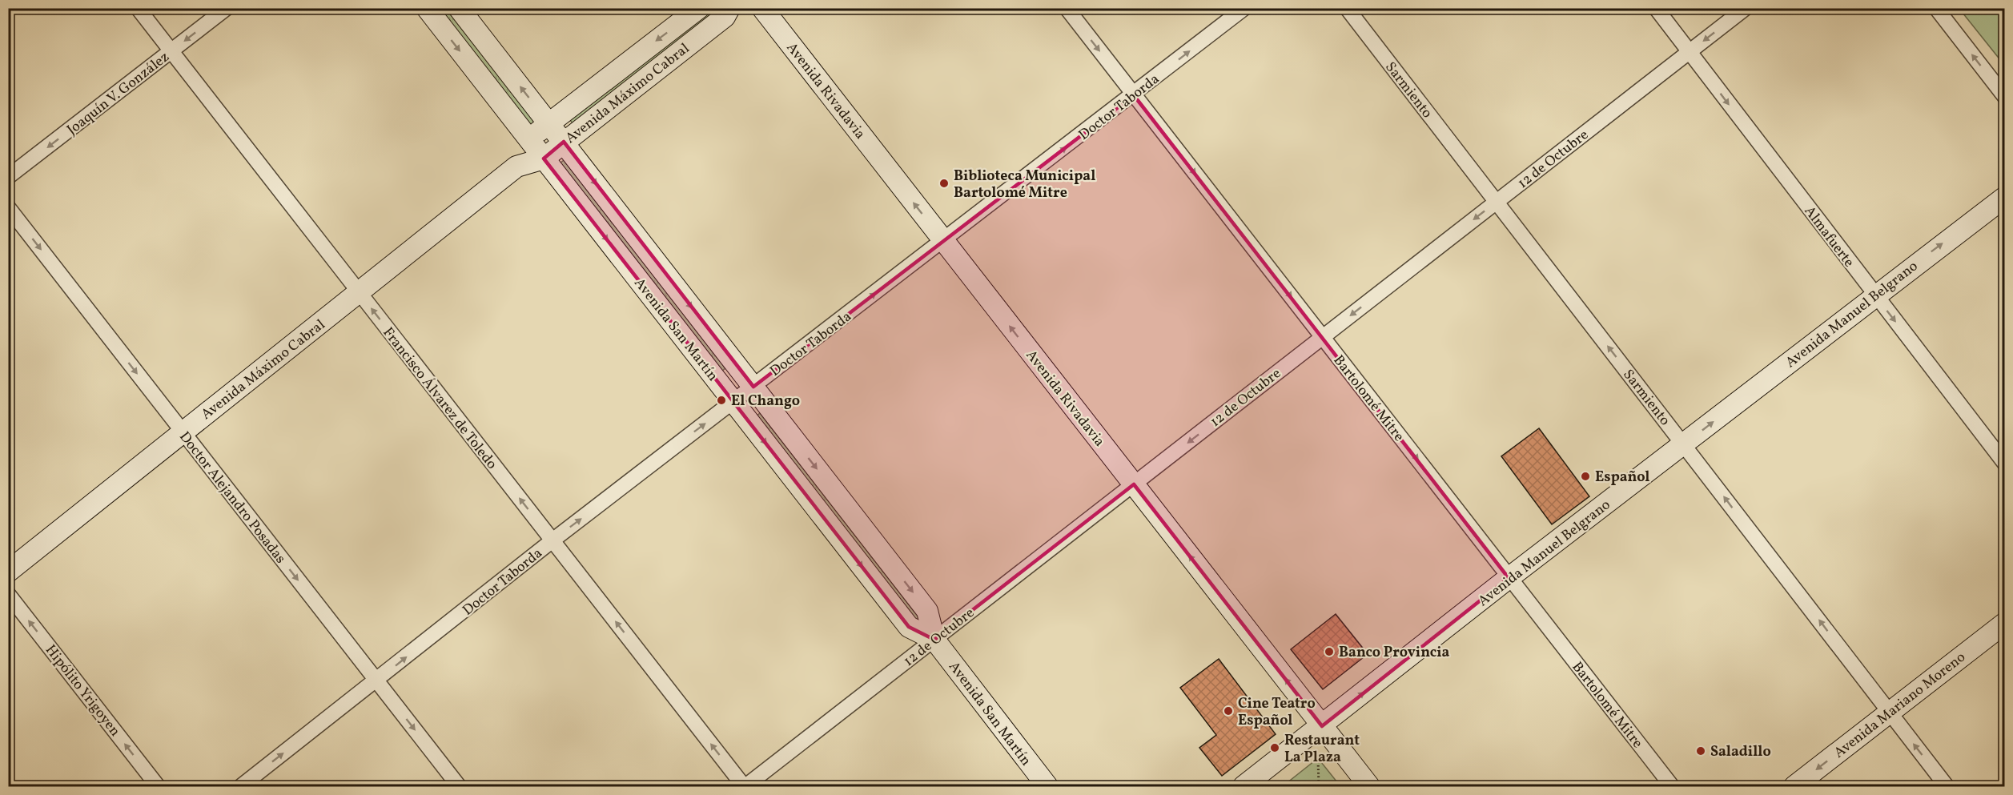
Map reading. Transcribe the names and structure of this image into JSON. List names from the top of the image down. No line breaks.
{"streets":{"main road":["Avenida Rivadavia","Avenida Máximo Cabral","Avenida Manuel Belgrano","Avenida San Martín","Avenida Mariano Moreno"],"street":["Sarmiento","Joaquín V. González","Doctor Taborda","12 de Octubre","Almafuerte","Francisco Álvarez de Toledo","Bartolomé Mitre","Doctor Alejandro Posadas","Hipólito Yrigoyen"]},"crossings":[["Sarmiento","12 de Octubre"],["Sarmiento","Avenida Manuel Belgrano"],["Sarmiento","Avenida Mariano Moreno"],["Avenida Rivadavia","Doctor Taborda"],["Avenida Rivadavia","12 de Octubre"],["Avenida Rivadavia","Avenida Manuel Belgrano"],["Joaquín V. González","Francisco Álvarez de Toledo"],["Avenida Máximo Cabral","Avenida San Martín"],["Avenida Máximo Cabral","Francisco Álvarez de Toledo"],["Avenida Máximo Cabral","Doctor Alejandro Posadas"],["Doctor Taborda","Avenida San Martín"],["Doctor Taborda","Francisco Álvarez de Toledo"],["Doctor Taborda","Bartolomé Mitre"],["Doctor Taborda","Doctor Alejandro Posadas"],["12 de Octubre","Almafuerte"],["12 de Octubre","Avenida San Martín"],["12 de Octubre","Francisco Álvarez de Toledo"],["12 de Octubre","Bartolomé Mitre"],["Almafuerte","Avenida Manuel Belgrano"],["Avenida Manuel Belgrano","Bartolomé Mitre"]],"one_way":["Sarmiento","Avenida Rivadavia","Joaquín V. González","Doctor Taborda","12 de Octubre","Almafuerte","Avenida Manuel Belgrano","Avenida San Martín","Francisco Álvarez de Toledo","Bartolomé Mitre","Doctor Alejandro Posadas","Hipólito Yrigoyen","Avenida Mariano Moreno"],"places":["Biblioteca Municipal Bartolomé Mitre","El Chango","Español","Banco Provincia","Cine Teatro Español","Restaurant La Plaza","Saladillo"]}
